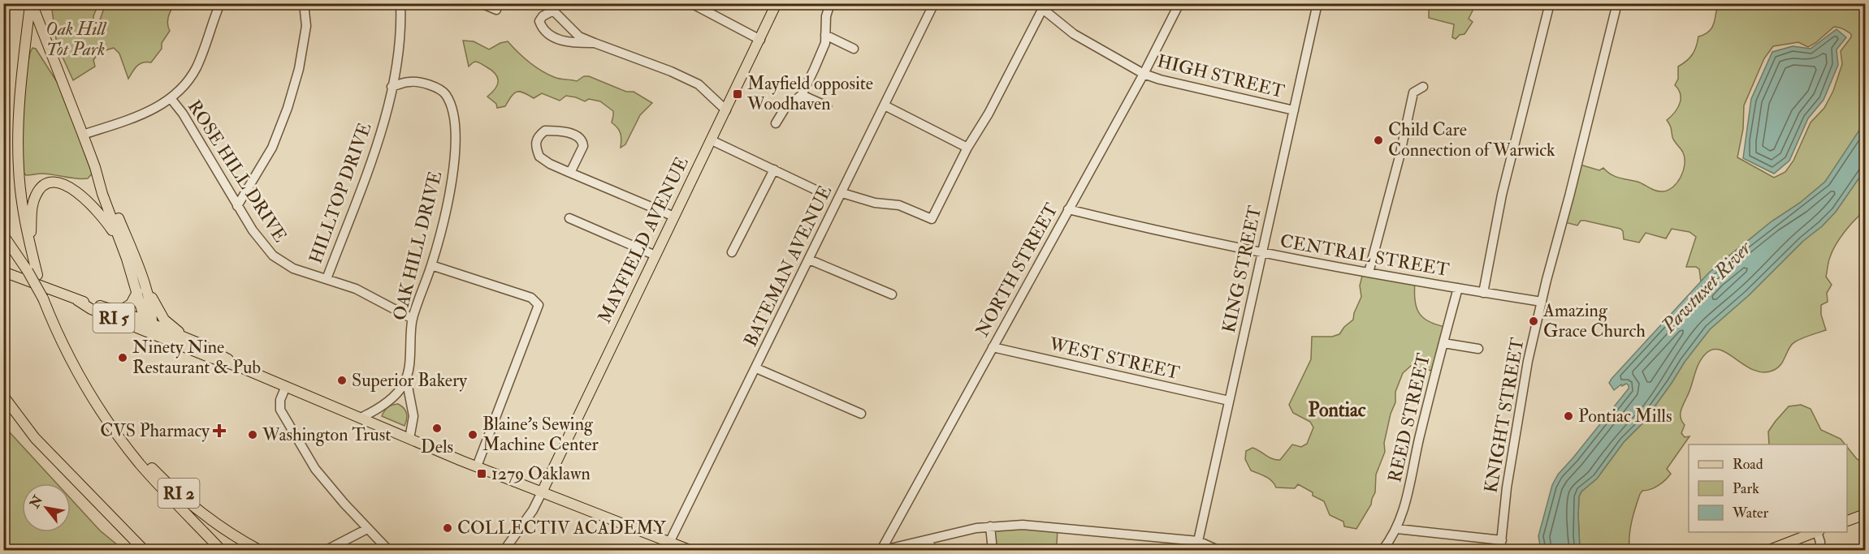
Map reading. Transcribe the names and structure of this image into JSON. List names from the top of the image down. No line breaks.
{"streets":{"main road":["MAYFIELD AVENUE","RI 5","RI 2"],"street":["HIGH STREET","ROSE HILL DRIVE","HILLTOP DRIVE","OAK HILL DRIVE","CENTRAL STREET","BATEMAN AVENUE","KING STREET","NORTH STREET","WEST STREET","KNIGHT STREET","REED STREET"]},"crossings":[["HIGH STREET","KING STREET"],["HIGH STREET","NORTH STREET"],["ROSE HILL DRIVE","HILLTOP DRIVE"],["ROSE HILL DRIVE","OAK HILL DRIVE"],["HILLTOP DRIVE","OAK HILL DRIVE"],["MAYFIELD AVENUE","RI 5"],["OAK HILL DRIVE","RI 5"],["CENTRAL STREET","KING STREET"],["CENTRAL STREET","NORTH STREET"],["CENTRAL STREET","KNIGHT STREET"],["CENTRAL STREET","REED STREET"],["BATEMAN AVENUE","RI 5"],["KING STREET","WEST STREET"],["NORTH STREET","WEST STREET"]],"districts":["Pontiac"],"water":["Pawtuxet River"],"parks":["Oak Hill Tot Park"],"places":{"transit":["Mayfield opposite Woodhaven","1279 Oaklawn"],"other":["Child Care Connection of Warwick","Amazing Grace Church","Ninety Nine Restaurant & Pub","Superior Bakery","Pontiac Mills","Dels","Washington Trust","Blaine's Sewing Machine Center","COLLECTIV ACADEMY"],"health":["CVS Pharmacy"]},"legend":["Road","Park","Water"],"north":"top left"}
